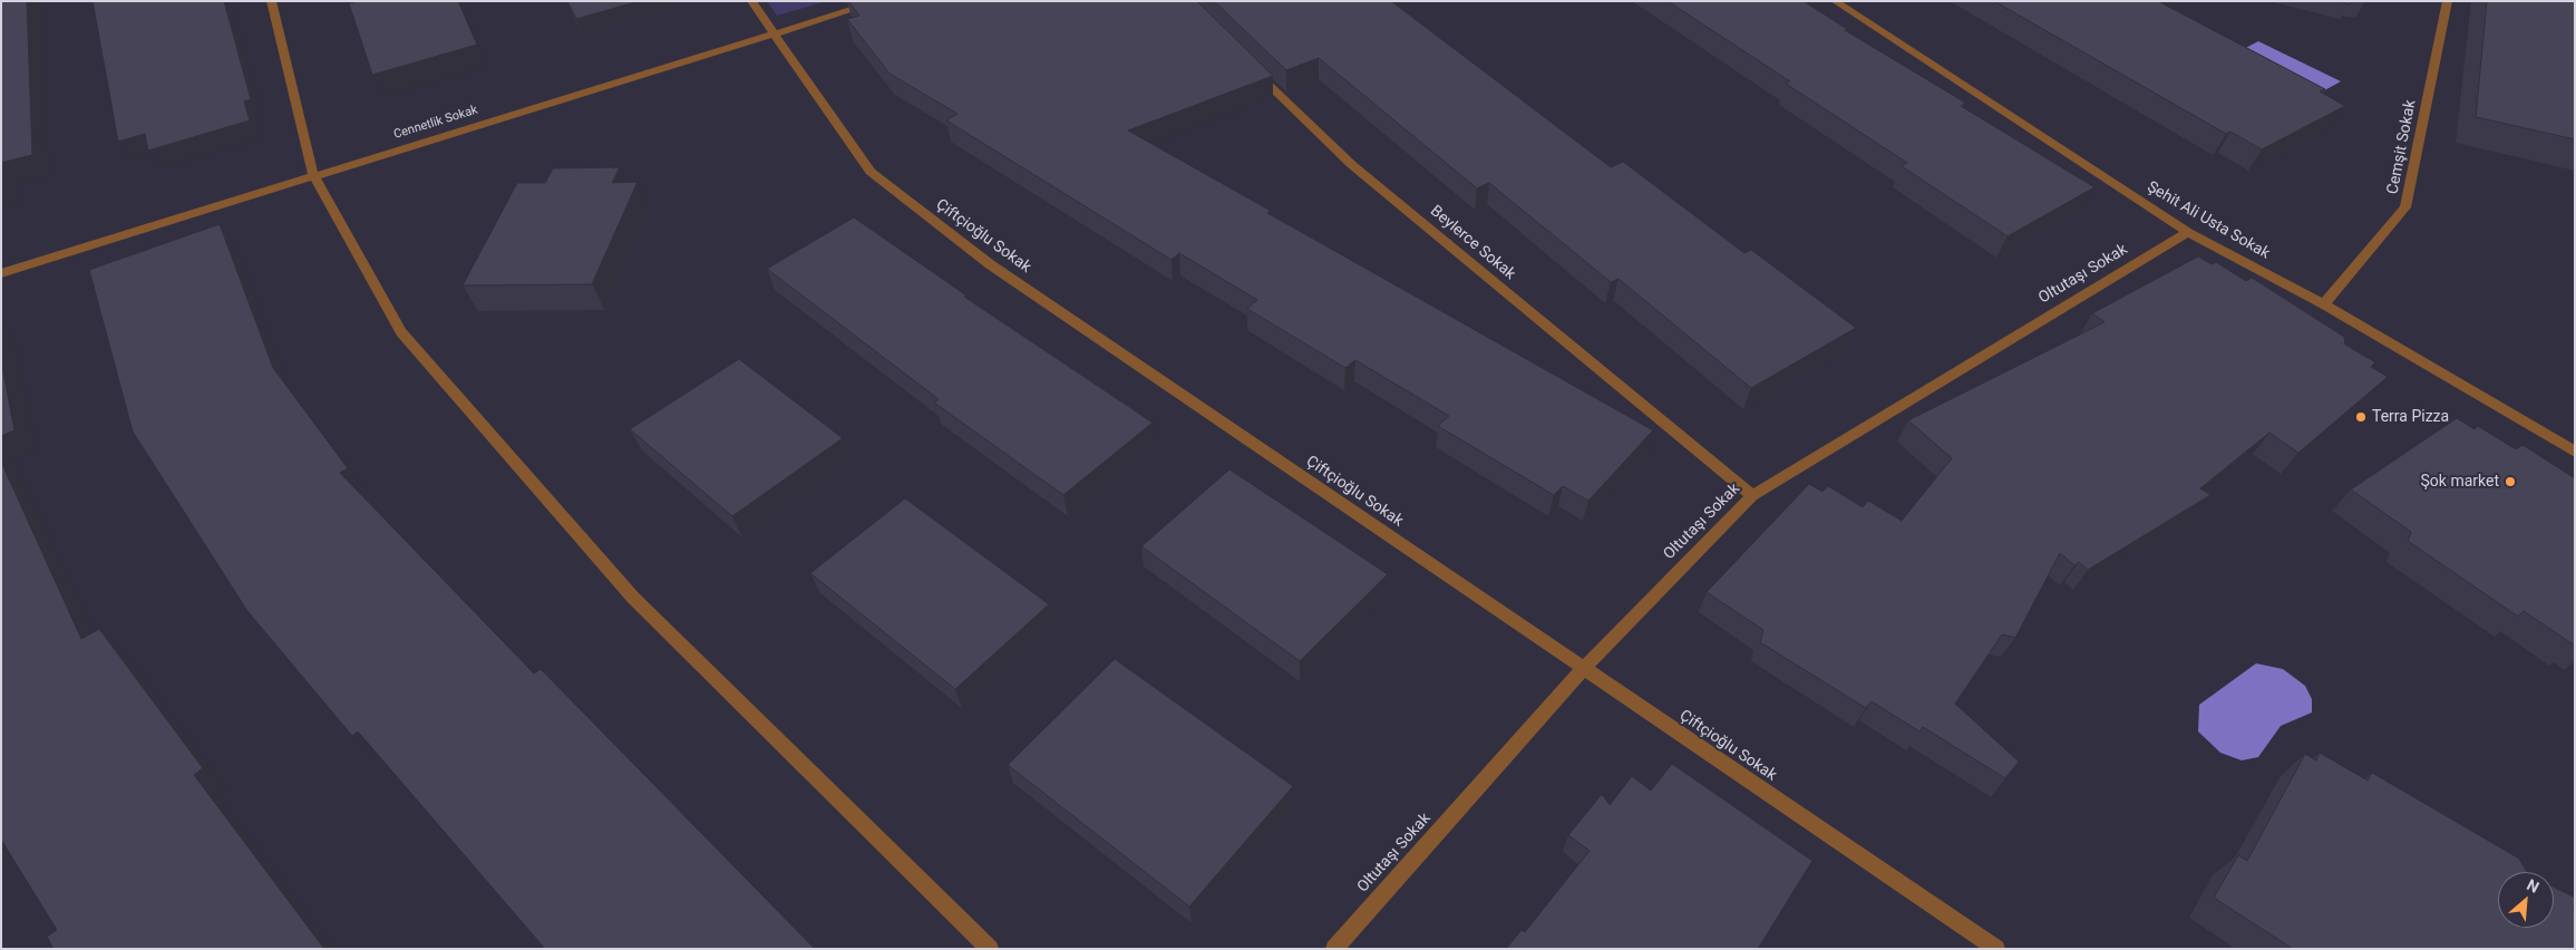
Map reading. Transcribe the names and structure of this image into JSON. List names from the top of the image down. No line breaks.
{"streets":{"street":["Cennetlik Sokak","Cemşit Sokak","Şehit Ali Usta Sokak","Çiftçioğlu Sokak","Beylerce Sokak","Oltutaşı Sokak"]},"crossings":[["Cennetlik Sokak","Çiftçioğlu Sokak"],["Cemşit Sokak","Şehit Ali Usta Sokak"],["Şehit Ali Usta Sokak","Oltutaşı Sokak"],["Çiftçioğlu Sokak","Oltutaşı Sokak"],["Beylerce Sokak","Oltutaşı Sokak"]],"places":["Terra Pizza","Şok market"],"north":"top right"}
